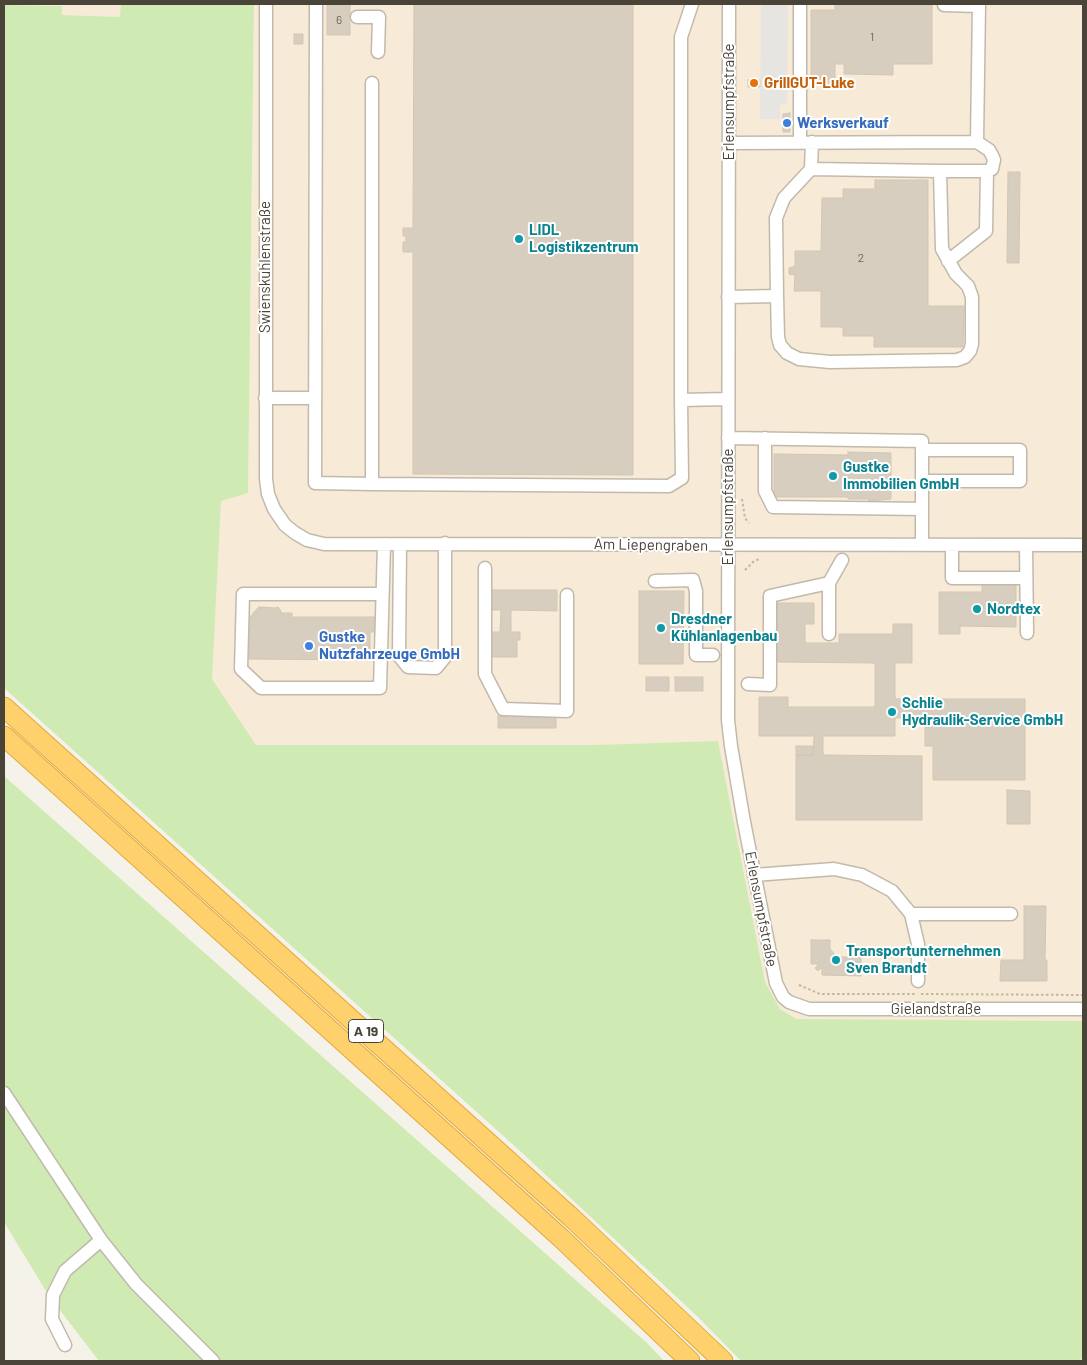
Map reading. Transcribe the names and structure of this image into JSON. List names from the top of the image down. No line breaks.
{"streets":{"highway":["A 19"],"street":["Erlensumpfstraße","Swienskuhlenstraße","Am Liepengraben","Gielandstraße"]},"crossings":[["Erlensumpfstraße","Am Liepengraben"],["Erlensumpfstraße","Gielandstraße"],["Swienskuhlenstraße","Am Liepengraben"]],"places":["GrillGUT-Luke","Werksverkauf","LIDL Logistikzentrum","Gustke Immobilien GmbH","Nordtex","Dresdner Kühlanlagenbau","Gustke Nutzfahrzeuge GmbH","Schlie Hydraulik-Service GmbH","Transportunternehmen Sven Brandt"],"house_numbers":["6","1","2"]}
